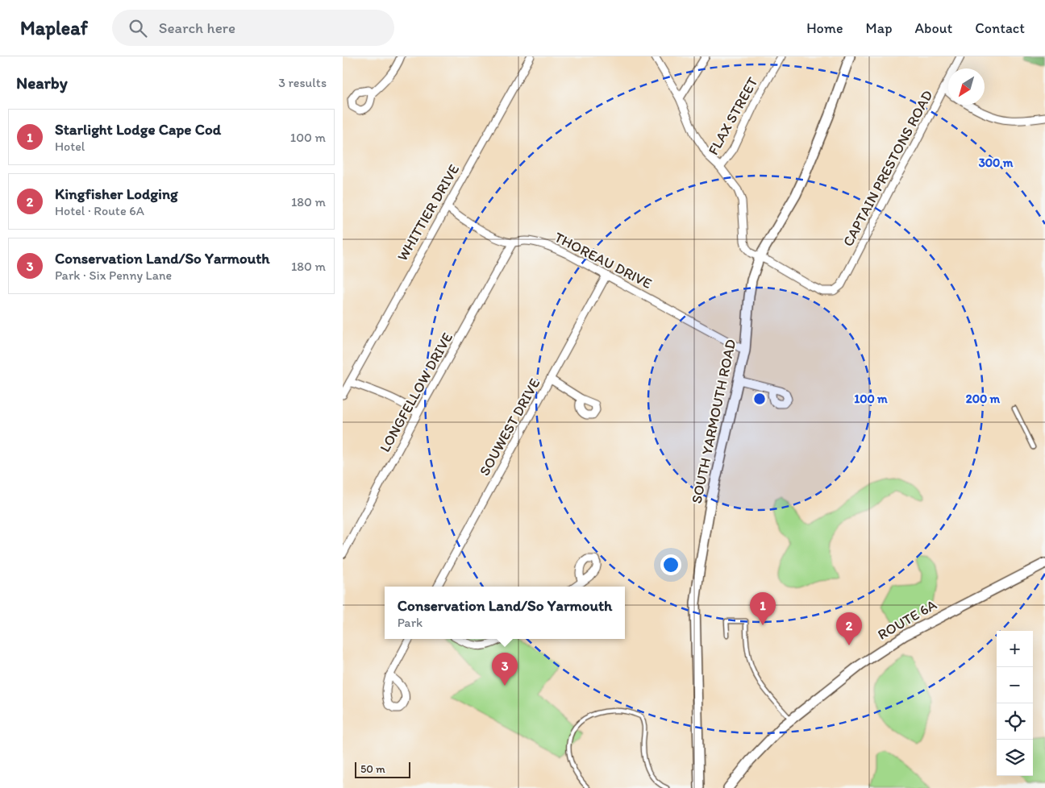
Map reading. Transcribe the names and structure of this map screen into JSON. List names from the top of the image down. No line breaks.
{"streets":{"main road":["SOUTH YARMOUTH ROAD","ROUTE 6A"],"street":["FLAX STREET","CAPTAIN PRESTONS ROAD","WHITTIER DRIVE","THOREAU DRIVE","LONGFELLOW DRIVE","SOUWEST DRIVE"]},"crossings":[["CAPTAIN PRESTONS ROAD","SOUTH YARMOUTH ROAD"],["WHITTIER DRIVE","THOREAU DRIVE"],["THOREAU DRIVE","LONGFELLOW DRIVE"],["THOREAU DRIVE","SOUTH YARMOUTH ROAD"],["THOREAU DRIVE","SOUWEST DRIVE"]],"scale_bar":"50 m","north":"bottom left","page":{"header":"Mapleaf","search":"Search here","nav":["Home","Map","About","Contact"],"heading":["Nearby","3 results"],"list":[{"mark":"1","name":"Starlight Lodge Cape Cod","note":"Hotel","value":"100 m"},{"mark":"2","name":"Kingfisher Lodging","note":"Hotel · Route 6A","value":"180 m"},{"mark":"3","name":"Conservation Land/So Yarmouth","note":"Park · Six Penny Lane","value":"180 m"}],"popup":["Conservation Land/So Yarmouth","Park"],"pins":["1","2","3"],"map_buttons":["+","−"],"scale":"50 m"},"rings":["300 m","100 m","200 m"]}
